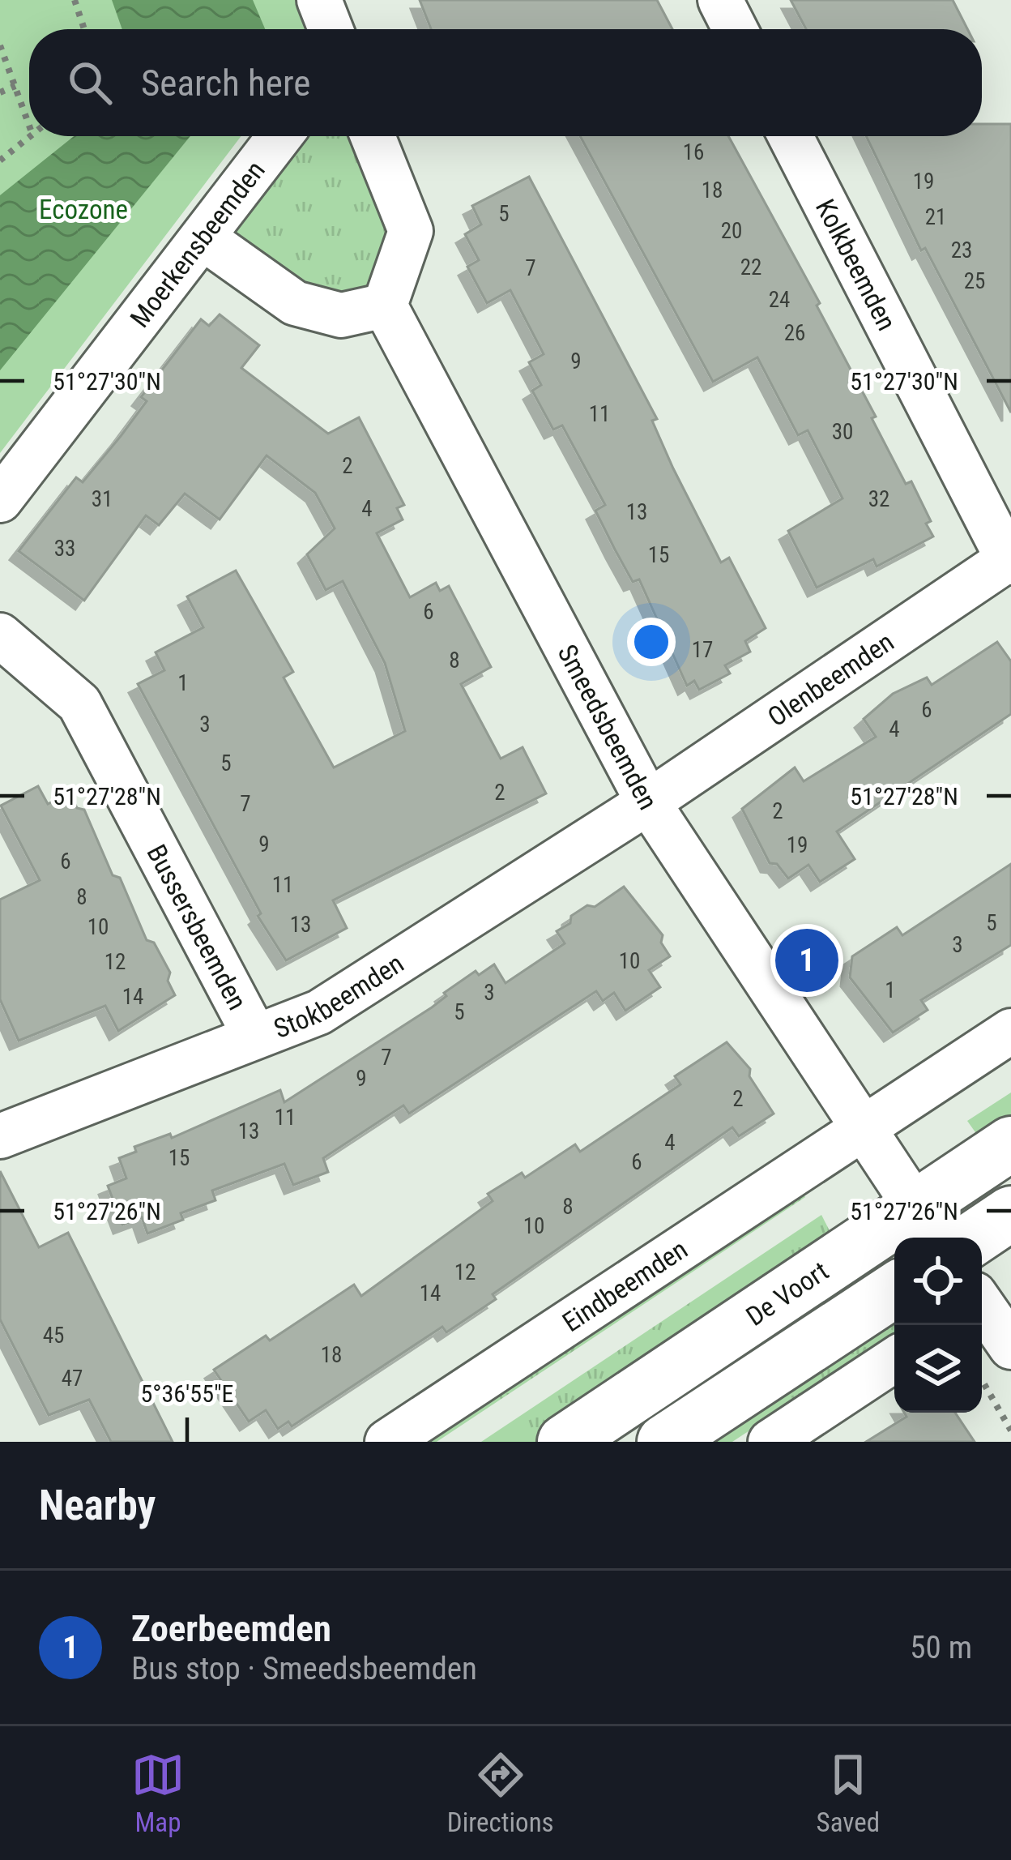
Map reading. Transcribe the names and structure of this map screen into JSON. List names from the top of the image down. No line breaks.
{"streets":{"street":["Moerkensbeemden","Kolkbeemden","Olenbeemden","Smeedsbeemden","Bussersbeemden","Stokbeemden","Eindbeemden","De Voort"]},"crossings":[["Kolkbeemden","Olenbeemden"],["Olenbeemden","Smeedsbeemden"],["Olenbeemden","Stokbeemden"],["Smeedsbeemden","Stokbeemden"],["Smeedsbeemden","Eindbeemden"],["Smeedsbeemden","De Voort"],["Bussersbeemden","Stokbeemden"]],"parks":["Ecozone"],"house_numbers":["16","19","18","5","21","20","23","22","7","25","24","26","9","11","30","2","31","32","4","13","33","15","6","17","8","1","6","3","4","5","2","7","2","9","19","6","11","8","5","13","10","3","10","12","1","3","14","5","7","9","2","11","13","4","15","6","8","10","12","14","45","18","47"],"page":{"search":"Search here","pins":"1","heading":"Nearby","list":[{"mark":"1","name":"Zoerbeemden","note":"Bus stop · Smeedsbeemden","value":"50 m"}],"nav":["Map","Directions","Saved"]},"coordinates":["51°27'30\"N","51°27'28\"N","51°27'26\"N","5°36'55\"E"]}
